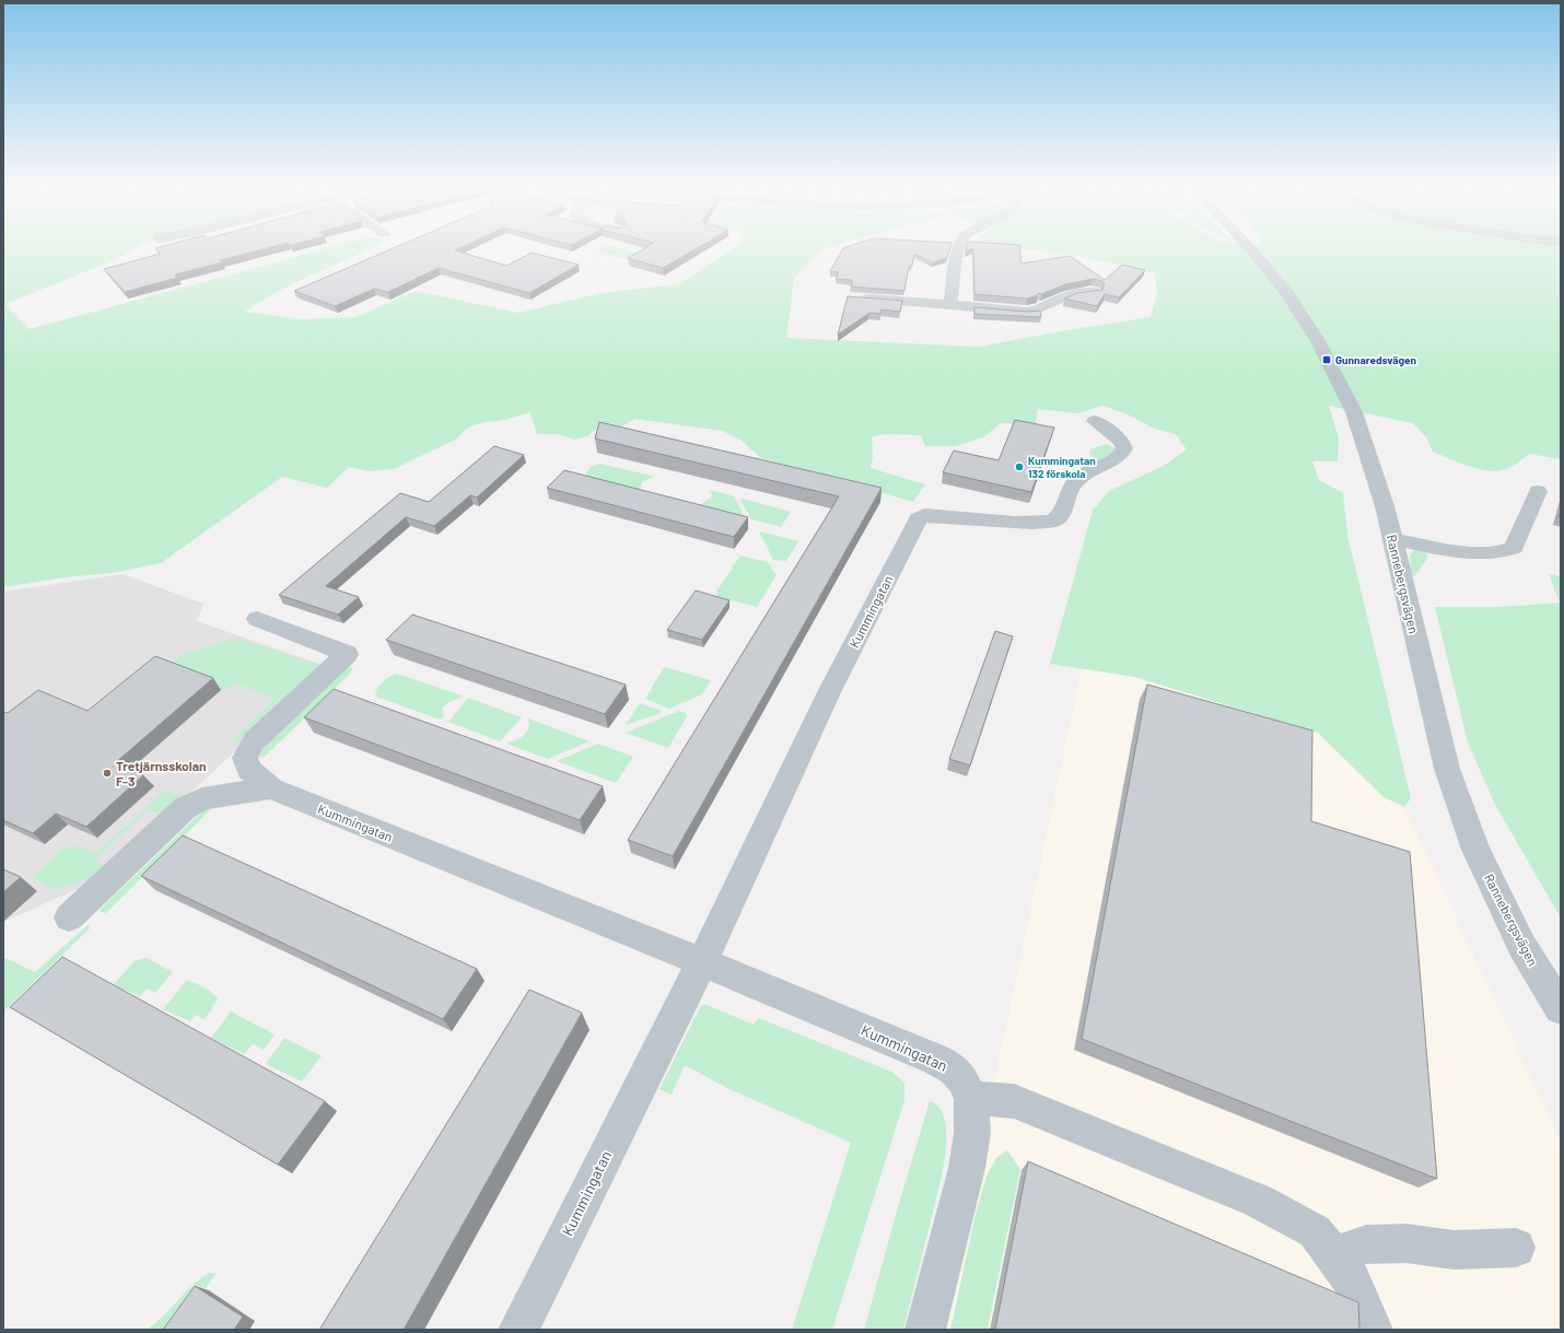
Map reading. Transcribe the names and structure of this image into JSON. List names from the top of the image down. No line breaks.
{"streets":{"street":["Rannebergsvägen","Kummingatan"]},"places":{"transit":["Gunnaredsvägen"],"other":["Kummingatan 132 förskola","Tretjärnsskolan F-3"]}}
